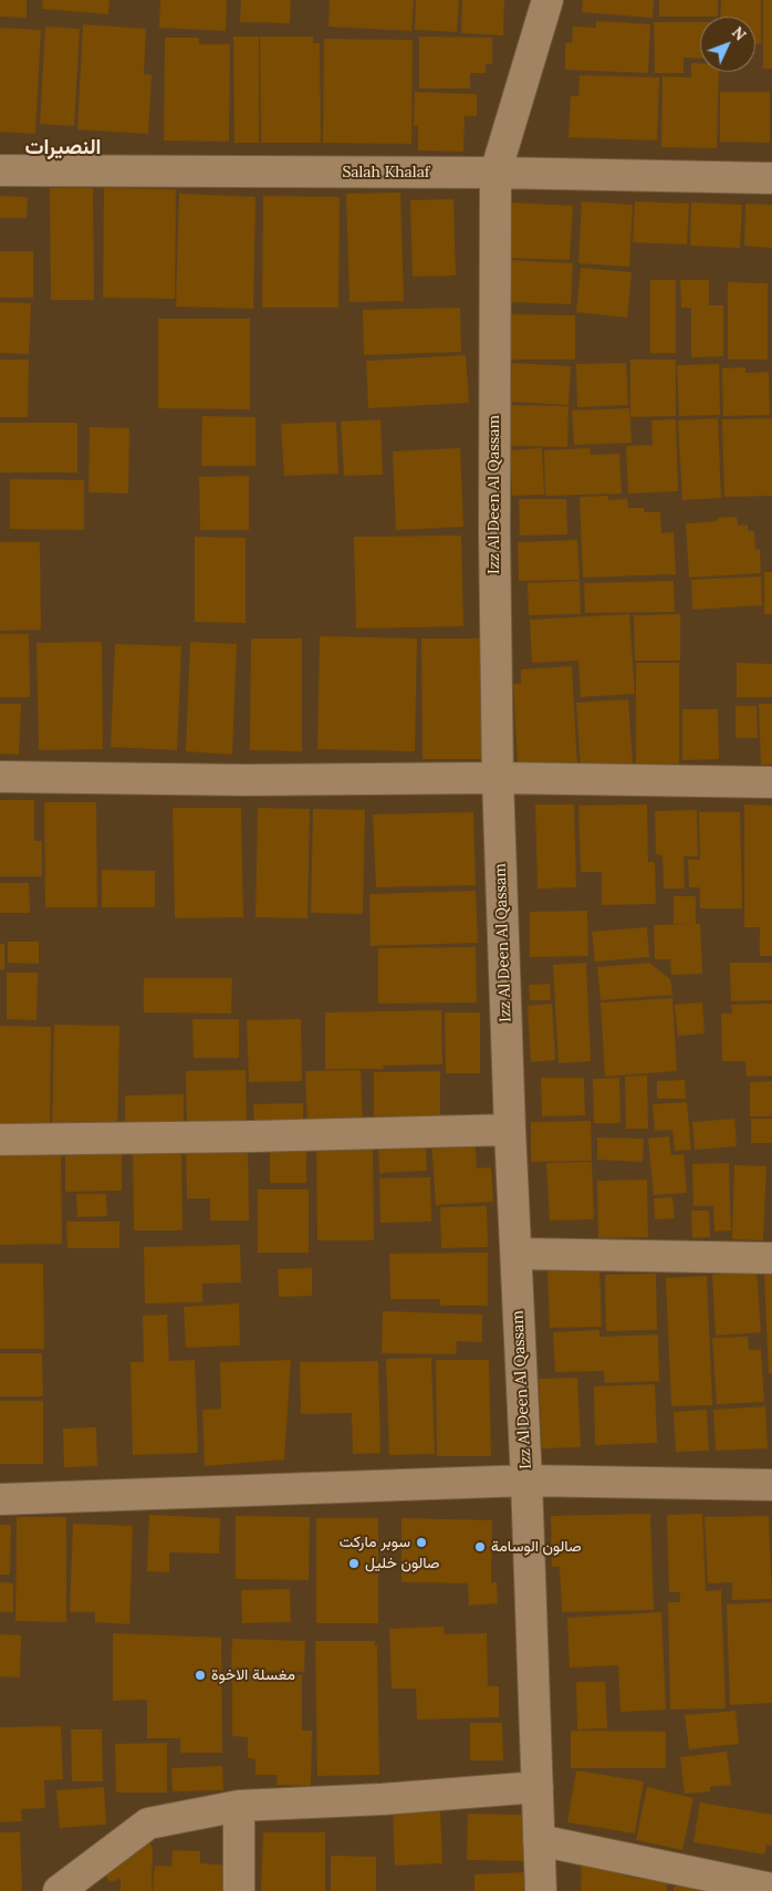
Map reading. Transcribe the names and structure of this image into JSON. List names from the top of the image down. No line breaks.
{"streets":{"street":["Salah Khalaf","Izz Al Deen Al Qassam"]},"crossings":[["Salah Khalaf","Izz Al Deen Al Qassam"]],"districts":["النصيرات"],"places":["سوبر ماركت","صالون الوسامة","صالون خليل","مغسلة الاخوة"],"north":"top right"}
